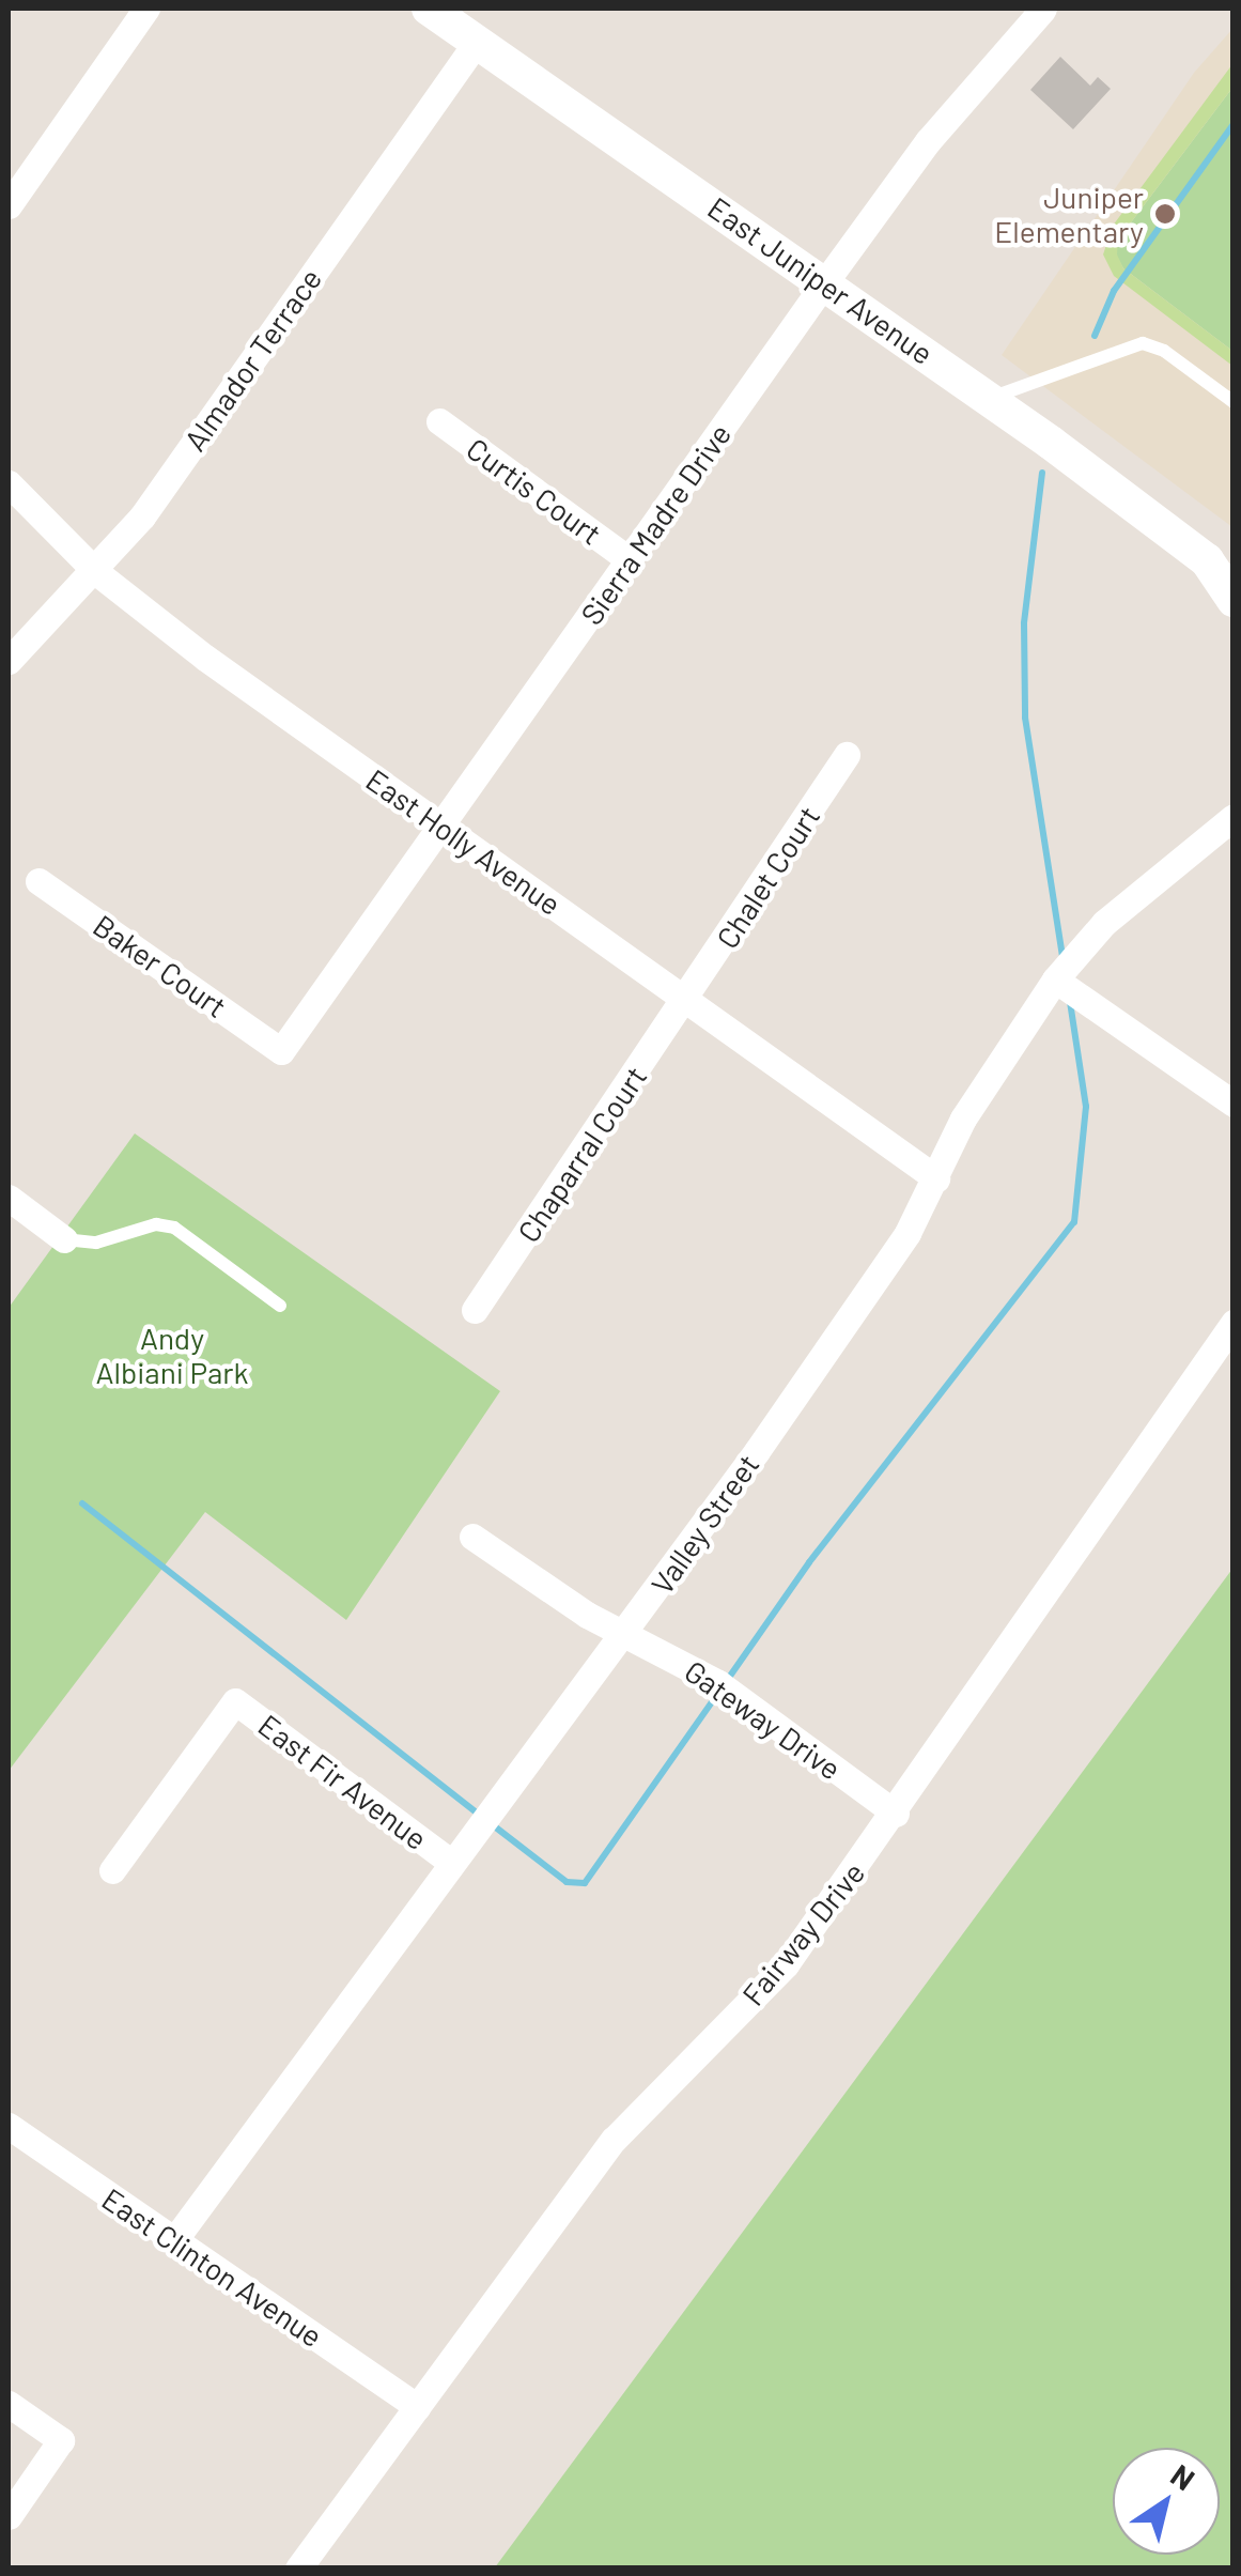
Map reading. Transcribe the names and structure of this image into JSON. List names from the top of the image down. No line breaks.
{"streets":{"street":["East Juniper Avenue","Almador Terrace","Curtis Court","Sierra Madre Drive","East Holly Avenue","Chalet Court","Baker Court","Chaparral Court","Valley Street","Gateway Drive","East Fir Avenue","Fairway Drive","East Clinton Avenue"]},"crossings":[["East Juniper Avenue","Almador Terrace"],["East Juniper Avenue","Sierra Madre Drive"],["Almador Terrace","East Holly Avenue"],["Curtis Court","Sierra Madre Drive"],["Sierra Madre Drive","East Holly Avenue"],["Sierra Madre Drive","Baker Court"],["East Holly Avenue","Chalet Court"],["East Holly Avenue","Chaparral Court"],["East Holly Avenue","Valley Street"],["Chalet Court","Chaparral Court"],["Valley Street","Gateway Drive"],["Valley Street","East Fir Avenue"],["Valley Street","East Clinton Avenue"],["Gateway Drive","Fairway Drive"],["Fairway Drive","East Clinton Avenue"]],"parks":["Andy Albiani Park"],"places":["Juniper Elementary"],"north":"top right"}
